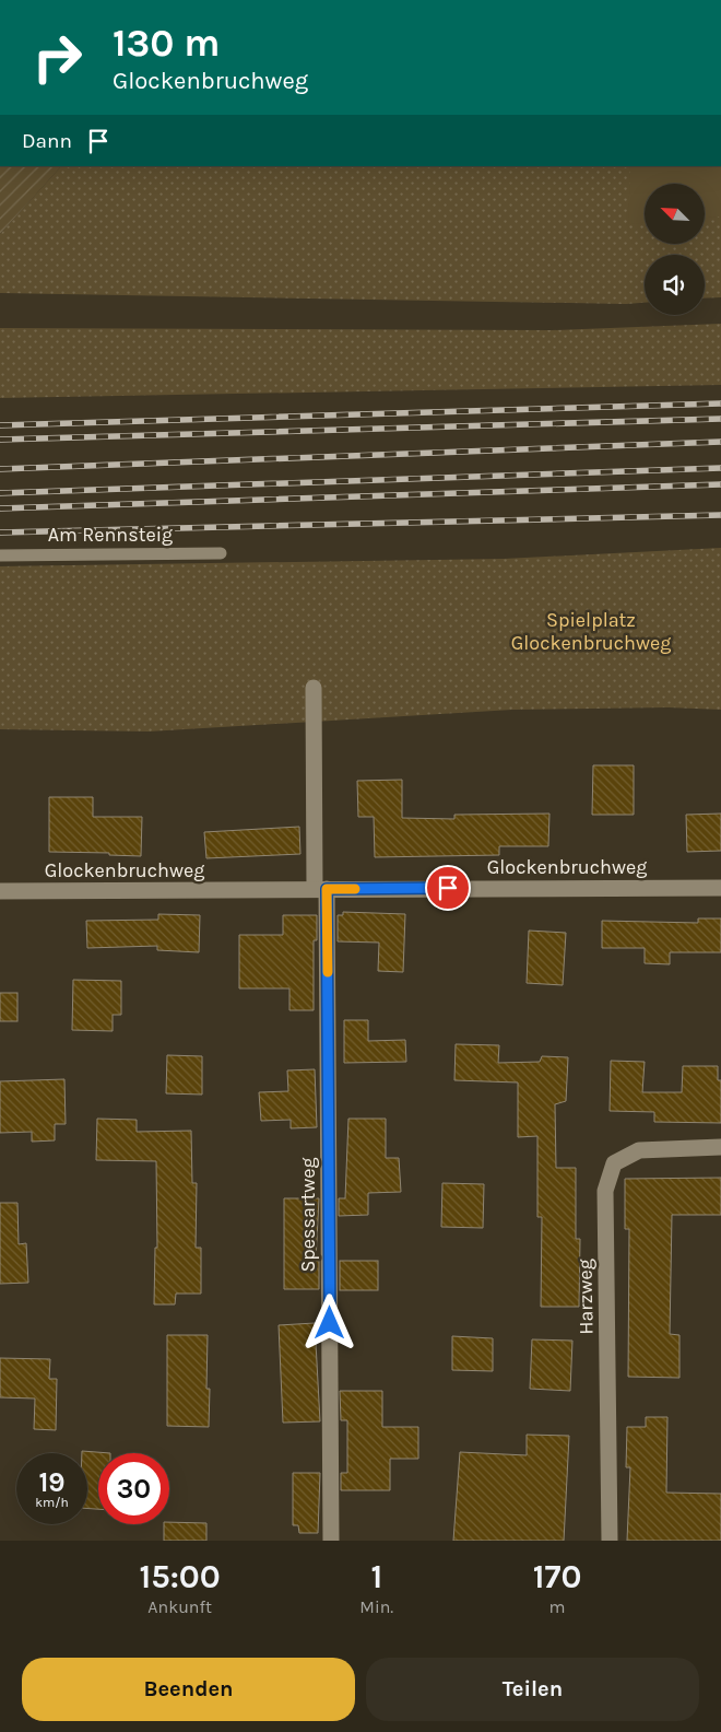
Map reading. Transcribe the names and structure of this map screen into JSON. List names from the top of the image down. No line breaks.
{"streets":{"street":["Glockenbruchweg","Spessartweg","Harzweg"],"lane":["Am Rennsteig"]},"crossings":[["Glockenbruchweg","Spessartweg"]],"parks":["Spielplatz Glockenbruchweg"],"north":"top left","page":{"turn":["130 m","Glockenbruchweg"],"then":"Dann","speed":"19 km/h","limit":"30","eta":["15:00","Ankunft","1","Min.","170","m"],"buttons":["Beenden","Teilen"]}}
